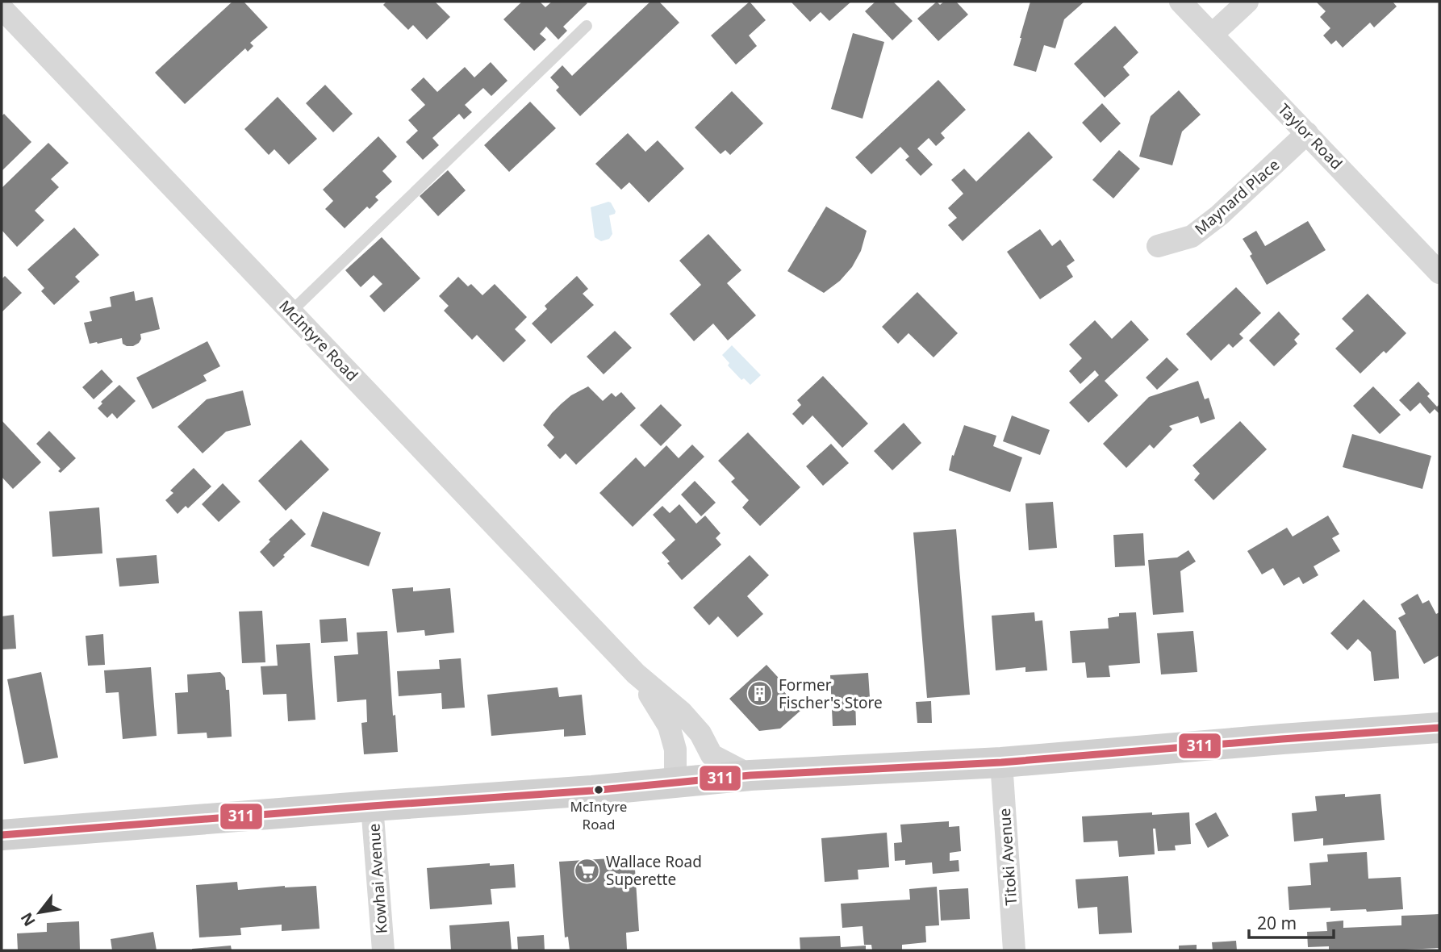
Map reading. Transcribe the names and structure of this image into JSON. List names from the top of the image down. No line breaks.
{"streets":{"street":["Taylor Road","Maynard Place","McIntyre Road","Titoki Avenue","Kowhai Avenue"]},"crossings":[["Taylor Road","Maynard Place"]],"places":{"building":["Former Fischer's Store"],"other":["McIntyre Road"],"supermarket":["Wallace Road Superette"]},"lines":["transit line 311"],"scale_bar":"20 m","north":"bottom left"}
